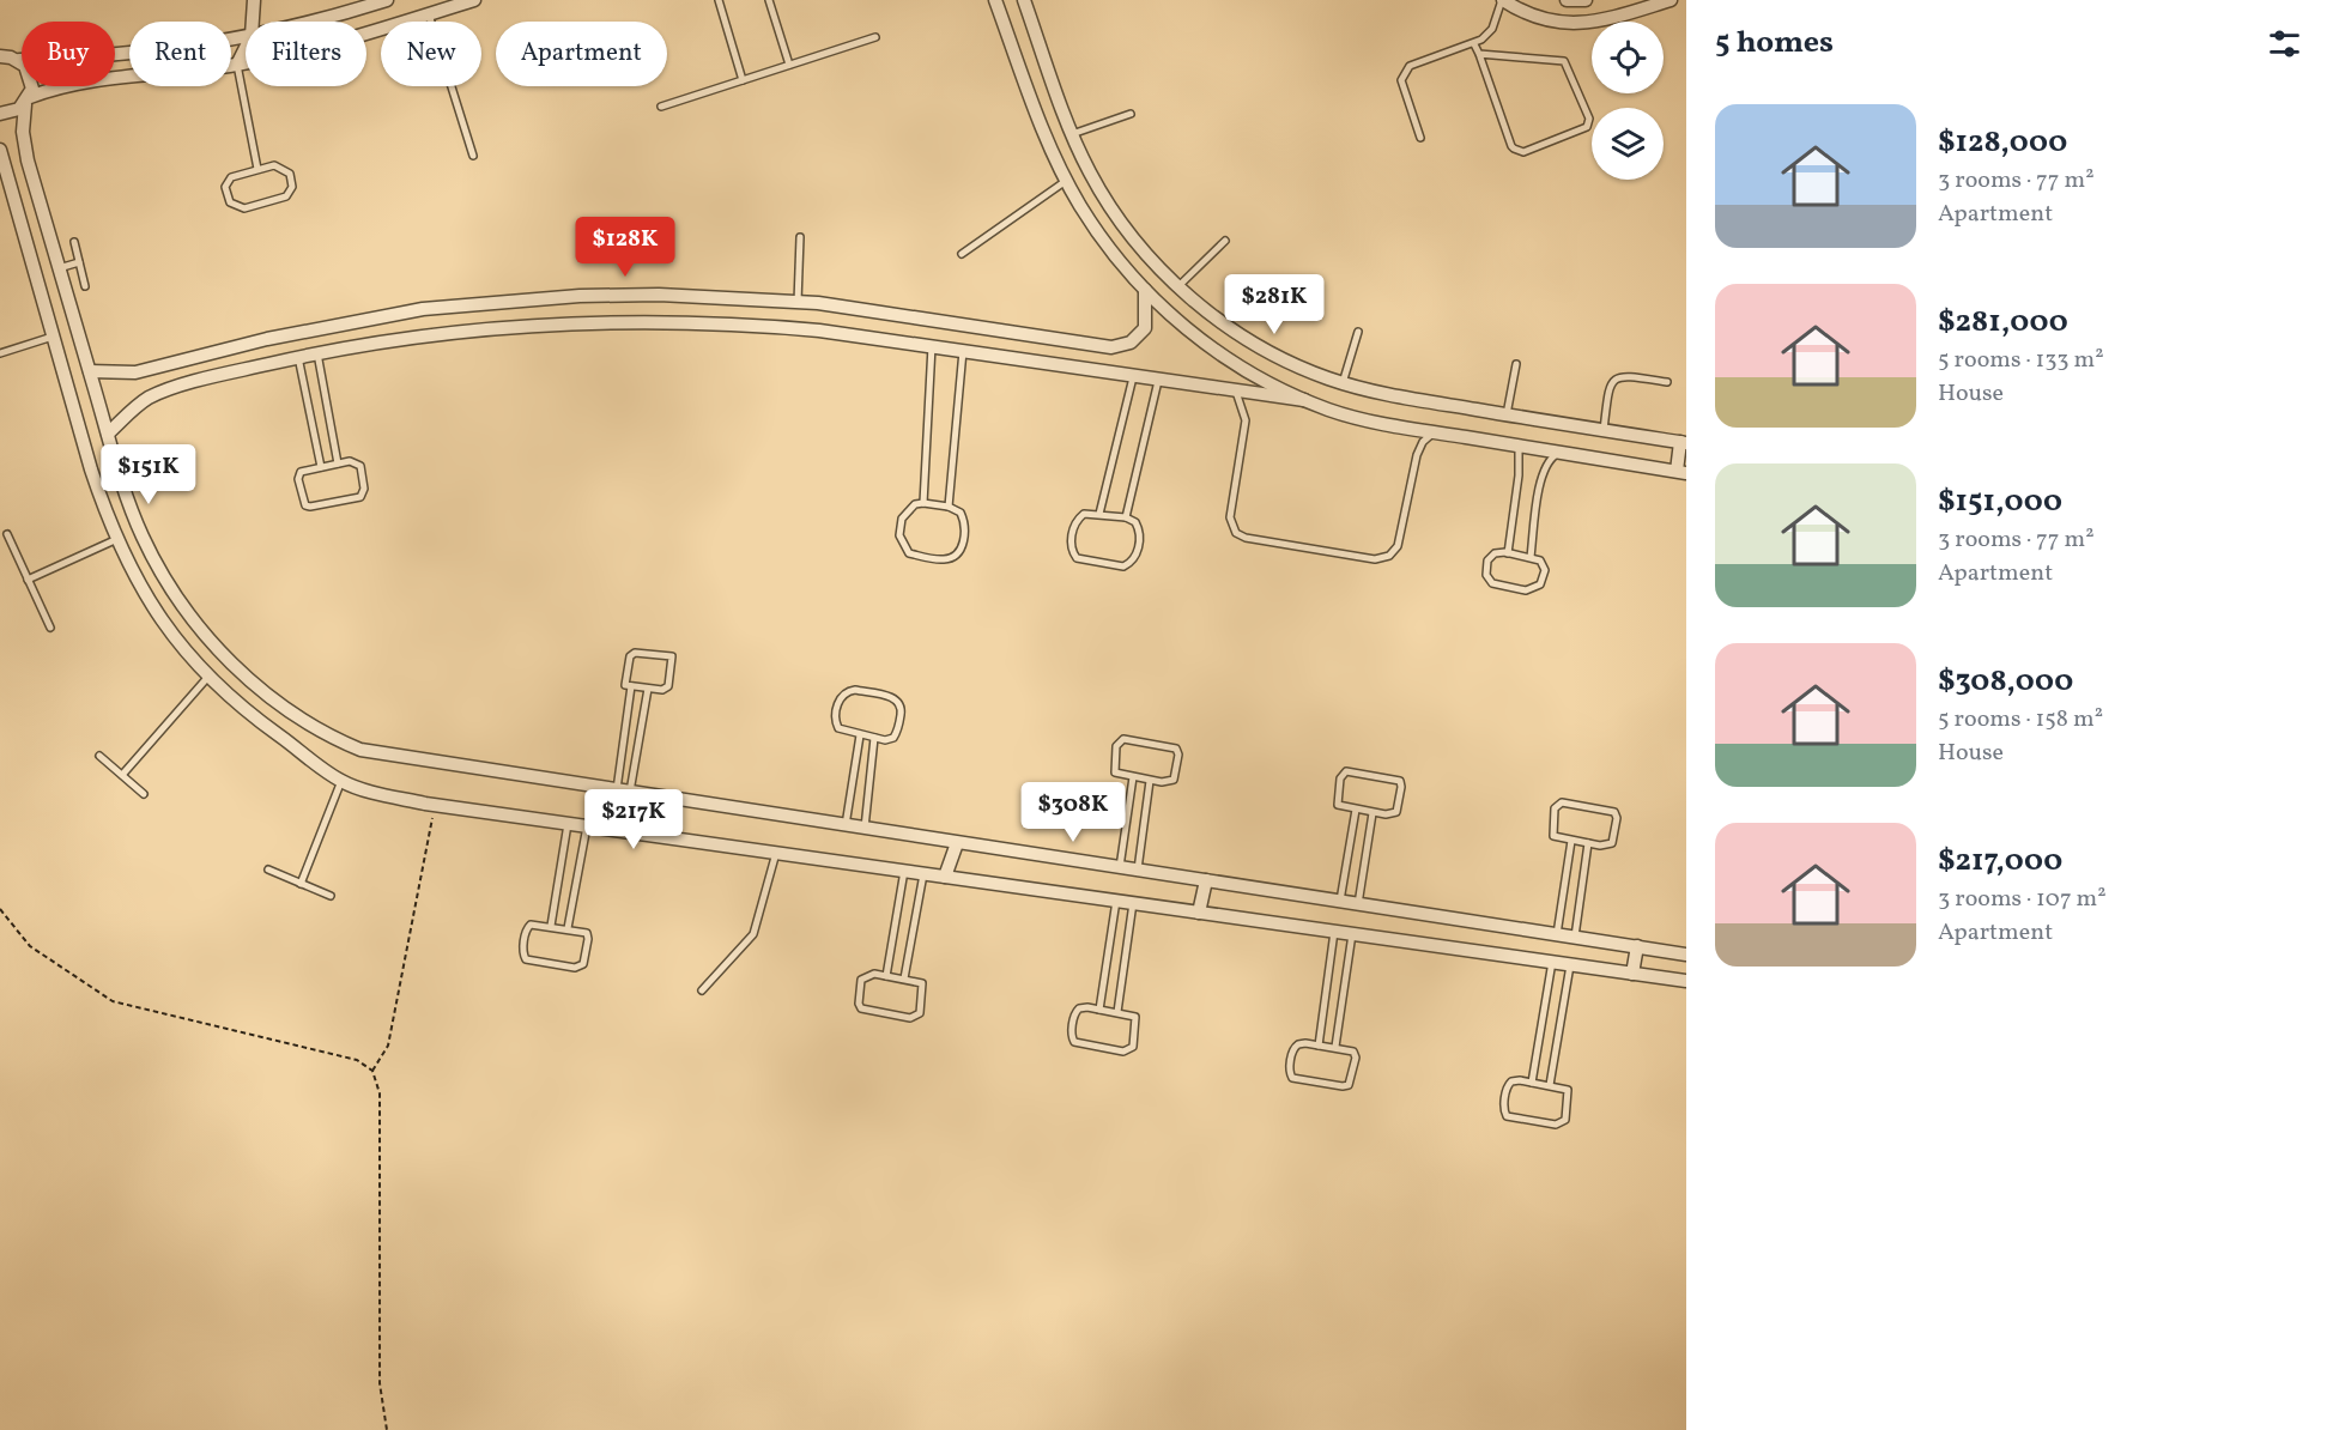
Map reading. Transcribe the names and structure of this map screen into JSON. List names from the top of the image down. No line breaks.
{"page":{"heading":"5 homes","chip":["Buy","Rent","Filters","New","Apartment"],"list":[{"name":"$128,000","note":"3 rooms · 77 m² · Apartment"},{"name":"$281,000","note":"5 rooms · 133 m² · House"},{"name":"$151,000","note":"3 rooms · 77 m² · Apartment"},{"name":"$308,000","note":"5 rooms · 158 m² · House"},{"name":"$217,000","note":"3 rooms · 107 m² · Apartment"}],"price":["$128K","$281K","$151K","$308K","$217K"]}}
